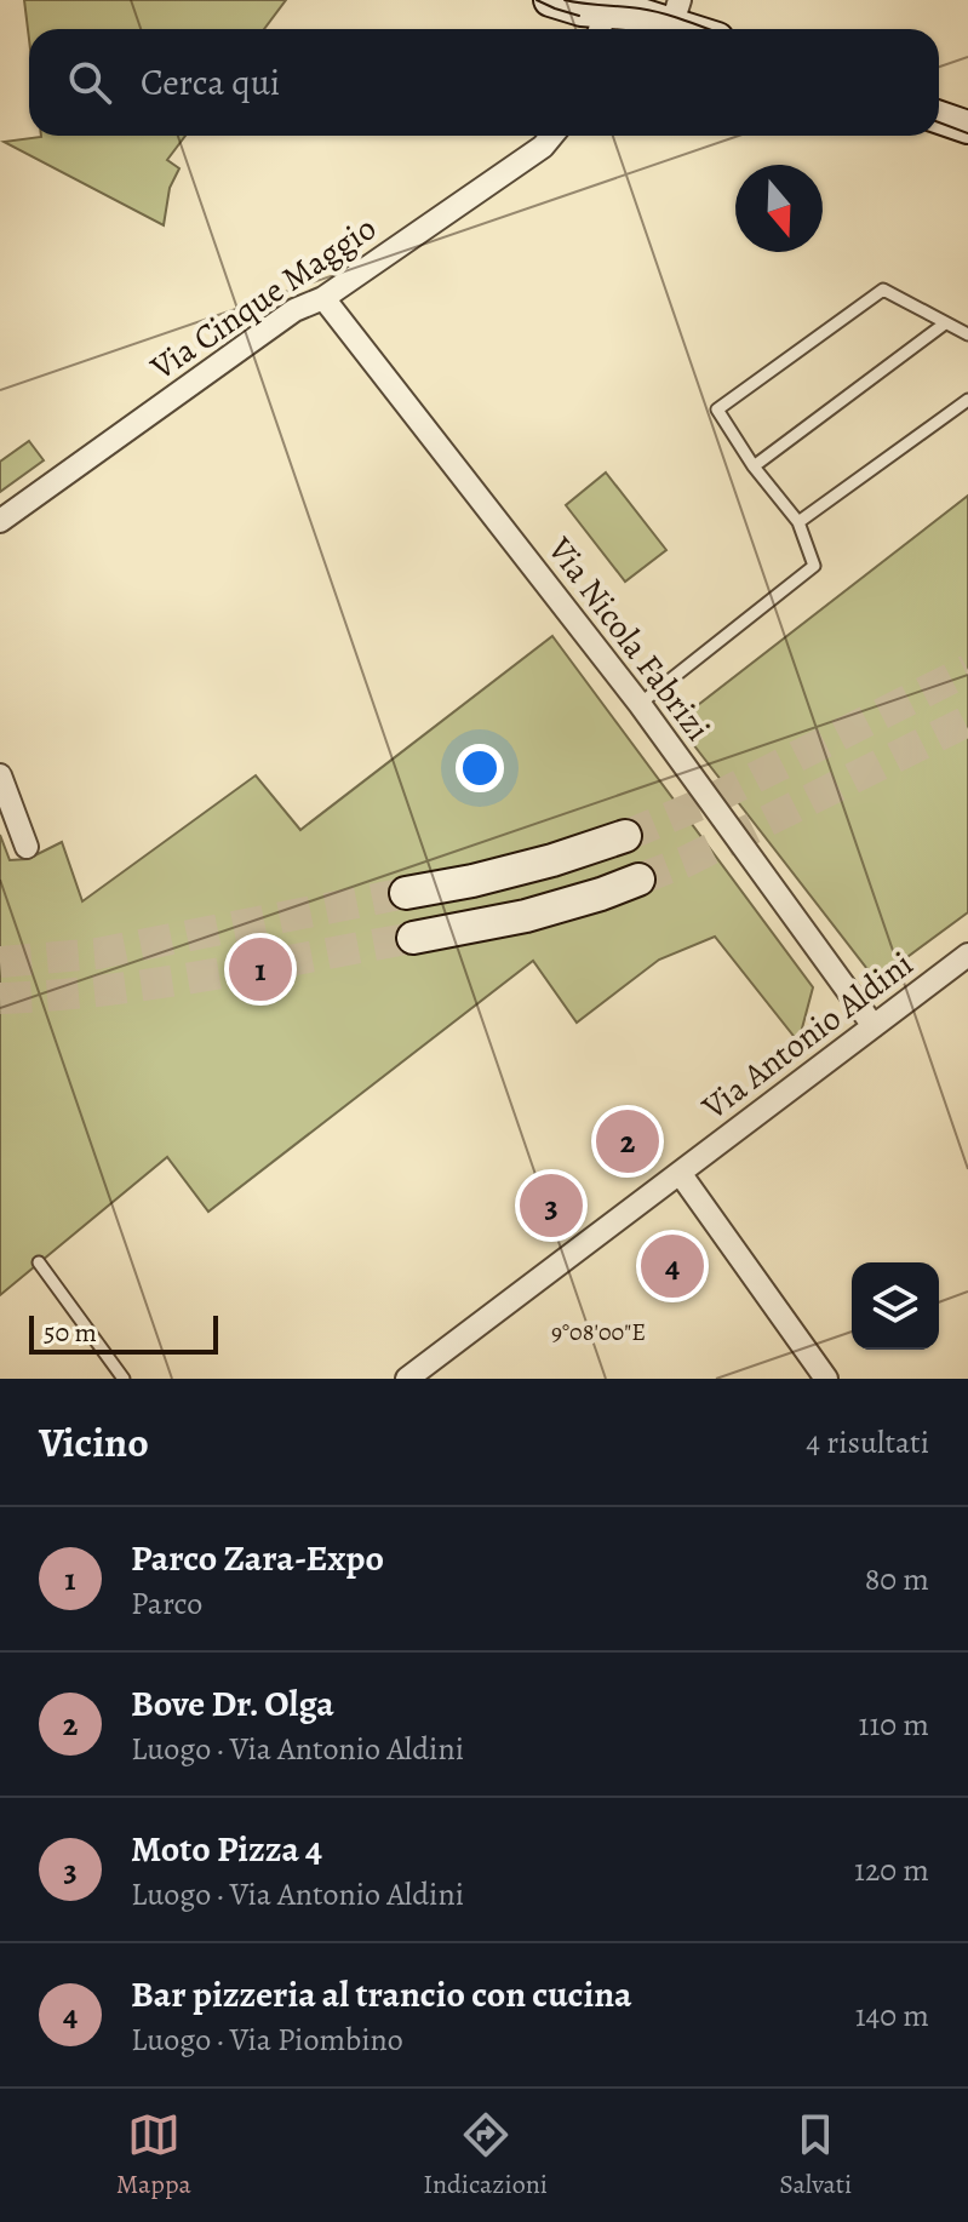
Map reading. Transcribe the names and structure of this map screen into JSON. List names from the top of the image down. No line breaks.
{"streets":{"street":["Via Cinque Maggio","Via Nicola Fabrizi","Via Antonio Aldini"]},"crossings":[["Via Cinque Maggio","Via Nicola Fabrizi"],["Via Nicola Fabrizi","Via Antonio Aldini"]],"scale_bar":"50 m","north":"bottom","page":{"search":"Cerca qui","pins":["1","2","3","4"],"scale":"50 m","heading":["Vicino","4 risultati"],"list":[{"mark":"1","name":"Parco Zara-Expo","note":"Parco","value":"80 m"},{"mark":"2","name":"Bove Dr. Olga","note":"Luogo · Via Antonio Aldini","value":"110 m"},{"mark":"3","name":"Moto Pizza 4","note":"Luogo · Via Antonio Aldini","value":"120 m"},{"mark":"4","name":"Bar pizzeria al trancio con cucina","note":"Luogo · Via Piombino","value":"140 m"}],"nav":["Mappa","Indicazioni","Salvati"]},"coordinates":["9°08'00\"E"]}
